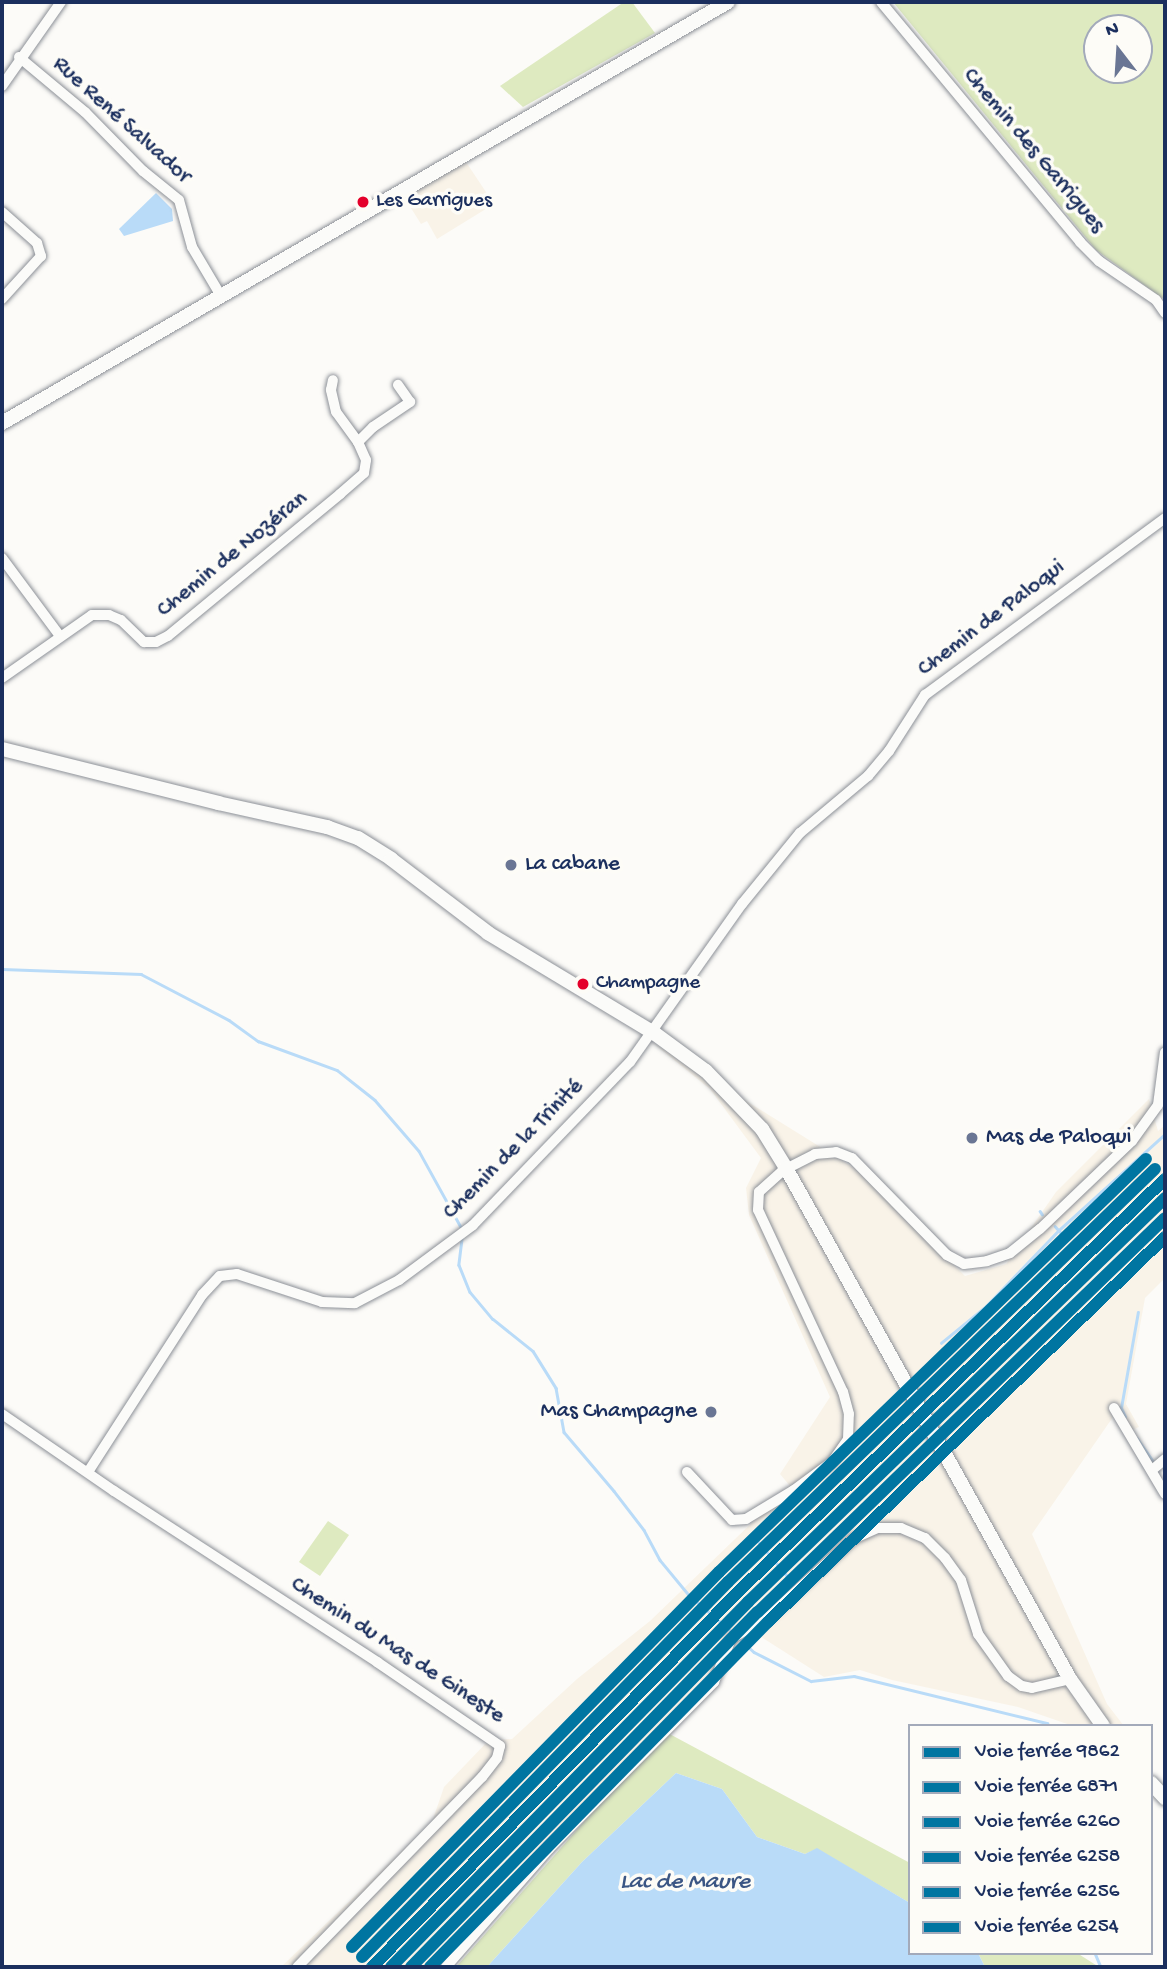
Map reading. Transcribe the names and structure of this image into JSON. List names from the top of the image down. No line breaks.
{"streets":{"street":["Rue René Salvador","Chemin des Garrigues","Chemin de Nozéran","Chemin de Paloqui","Chemin de la Trinité","Chemin du Mas de Gineste"]},"crossings":[["Chemin de Paloqui","Chemin de la Trinité"],["Chemin de la Trinité","Chemin du Mas de Gineste"]],"water":["Lac de Maure"],"places":["Les Garrigues","La cabane","Champagne","Mas de Paloqui","Mas Champagne"],"lines":["rail line 6256","rail line 6260","rail line 9862","rail line 6871","rail line 6258","rail line 6254"],"legend":["Voie ferrée 9862","Voie ferrée 6871","Voie ferrée 6260","Voie ferrée 6258","Voie ferrée 6256","Voie ferrée 6254"],"north":"top"}
